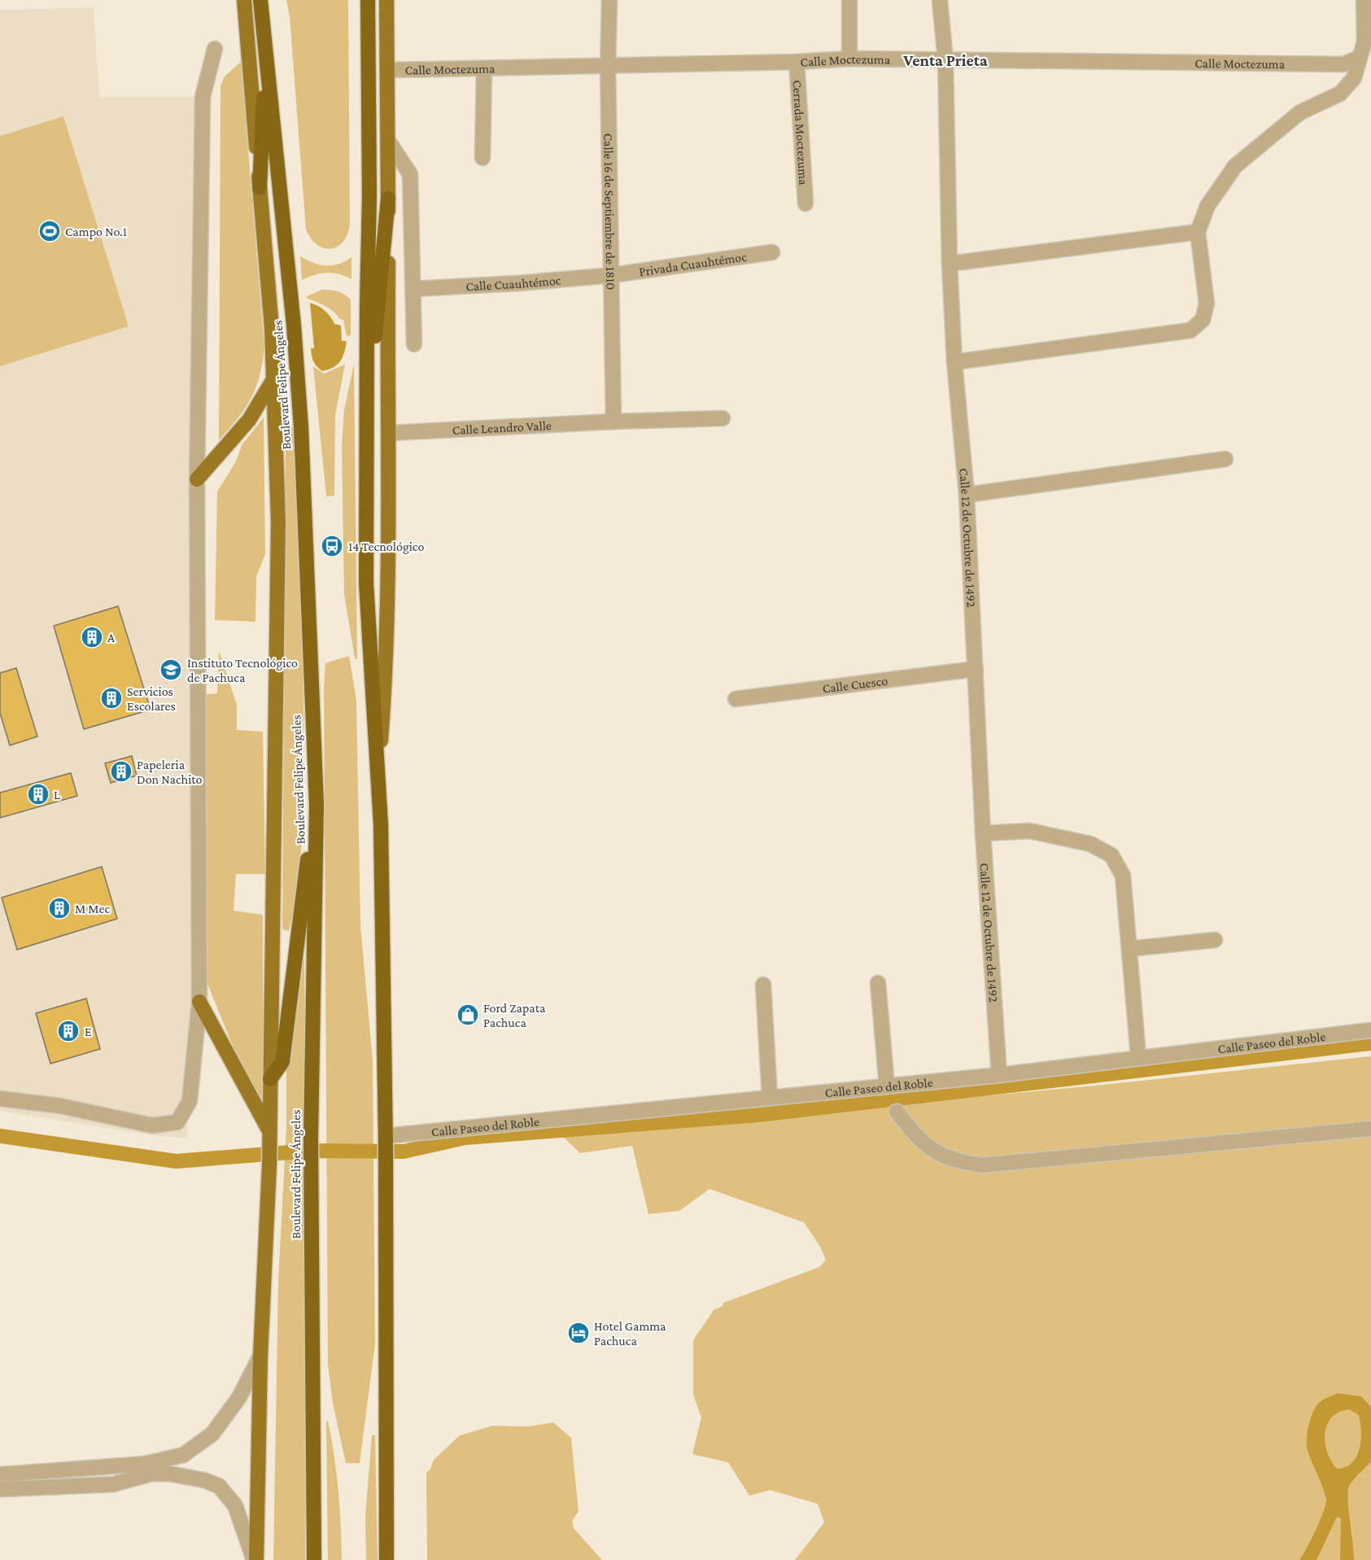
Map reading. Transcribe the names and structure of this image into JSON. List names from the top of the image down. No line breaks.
{"streets":{"highway":["Boulevard Felipe Ángeles"],"street":["Calle Moctezuma","Cerrada Moctezuma","Calle 16 de Septiembre de 1810","Privada Cuauhtémoc","Calle Cuauhtémoc","Calle Leandro Valle","Calle 12 de Octubre de 1492","Calle Cuesco","Calle Paseo del Roble"]},"crossings":[["Calle Moctezuma","Cerrada Moctezuma"],["Calle Moctezuma","Calle 16 de Septiembre de 1810"],["Calle Moctezuma","Calle 12 de Octubre de 1492"],["Calle 16 de Septiembre de 1810","Privada Cuauhtémoc"],["Calle 16 de Septiembre de 1810","Calle Cuauhtémoc"],["Calle 16 de Septiembre de 1810","Calle Leandro Valle"],["Privada Cuauhtémoc","Calle Cuauhtémoc"],["Calle 12 de Octubre de 1492","Calle Cuesco"],["Calle 12 de Octubre de 1492","Calle Paseo del Roble"]],"districts":["Venta Prieta"],"places":{"sports":["Campo No.1"],"bus stop":["14 Tecnológico"],"building":["A","Servicios Escolares","Papeleria Don Nachito","L","M Mec","E"],"school or university":["Instituto Tecnológico de Pachuca"],"shop":["Ford Zapata Pachuca"],"hotel":["Hotel Gamma Pachuca"]}}
